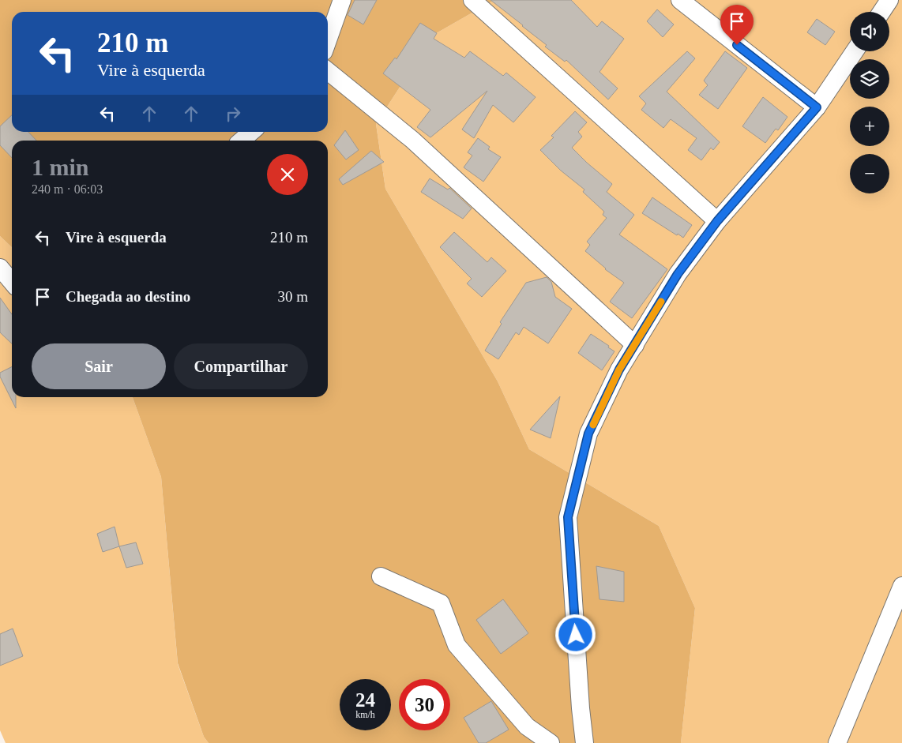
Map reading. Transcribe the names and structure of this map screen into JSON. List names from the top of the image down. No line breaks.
{"page":{"map_buttons":["+","−"],"turn":["210 m","Vire à esquerda"],"heading":["1 min","240 m · 06:03"],"list":[{"name":"Vire à esquerda","value":"210 m"},{"name":"Chegada ao destino","value":"30 m"}],"buttons":["Sair","Compartilhar"],"speed":"24 km/h","limit":"30"}}
